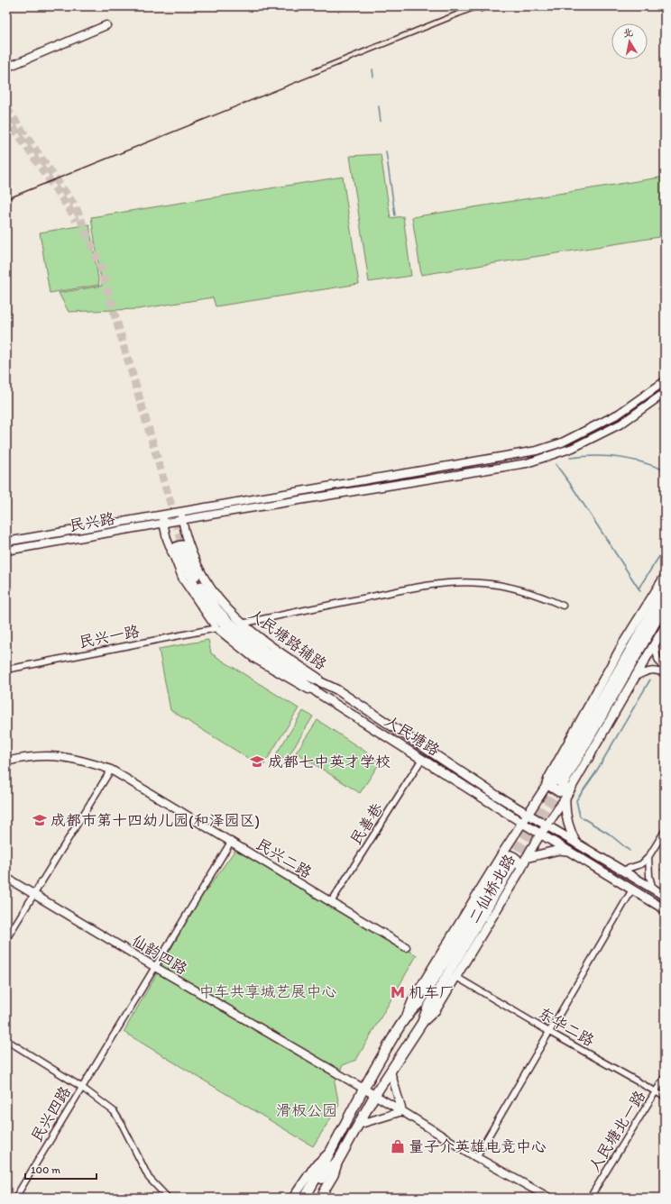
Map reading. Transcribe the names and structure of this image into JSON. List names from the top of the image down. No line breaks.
{"streets":{"main road":["人民塘路","二仙桥北路"],"street":["民兴路","民兴一路","人民塘路辅路","民善巷","民兴二路","仙韵四路","东华二路","民兴四路","人民塘北一路"]},"crossings":[["民兴路","人民塘路辅路"],["民兴一路","人民塘路辅路"],["人民塘路辅路","人民塘路"],["人民塘路","民善巷"],["人民塘路","二仙桥北路"],["民善巷","民兴二路"],["民兴二路","民兴四路"],["二仙桥北路","仙韵四路"],["二仙桥北路","东华二路"],["仙韵四路","民兴四路"],["东华二路","人民塘北一路"]],"parks":["中车共享城艺展中心","滑板公园"],"places":{"school or university":["成都七中英才学校","成都市第十四幼儿园(和泽园区)"],"metro station":["机车厂"],"shop":["量子介英雄电竞中心"]},"scale_bar":"100 m","north":"top"}
